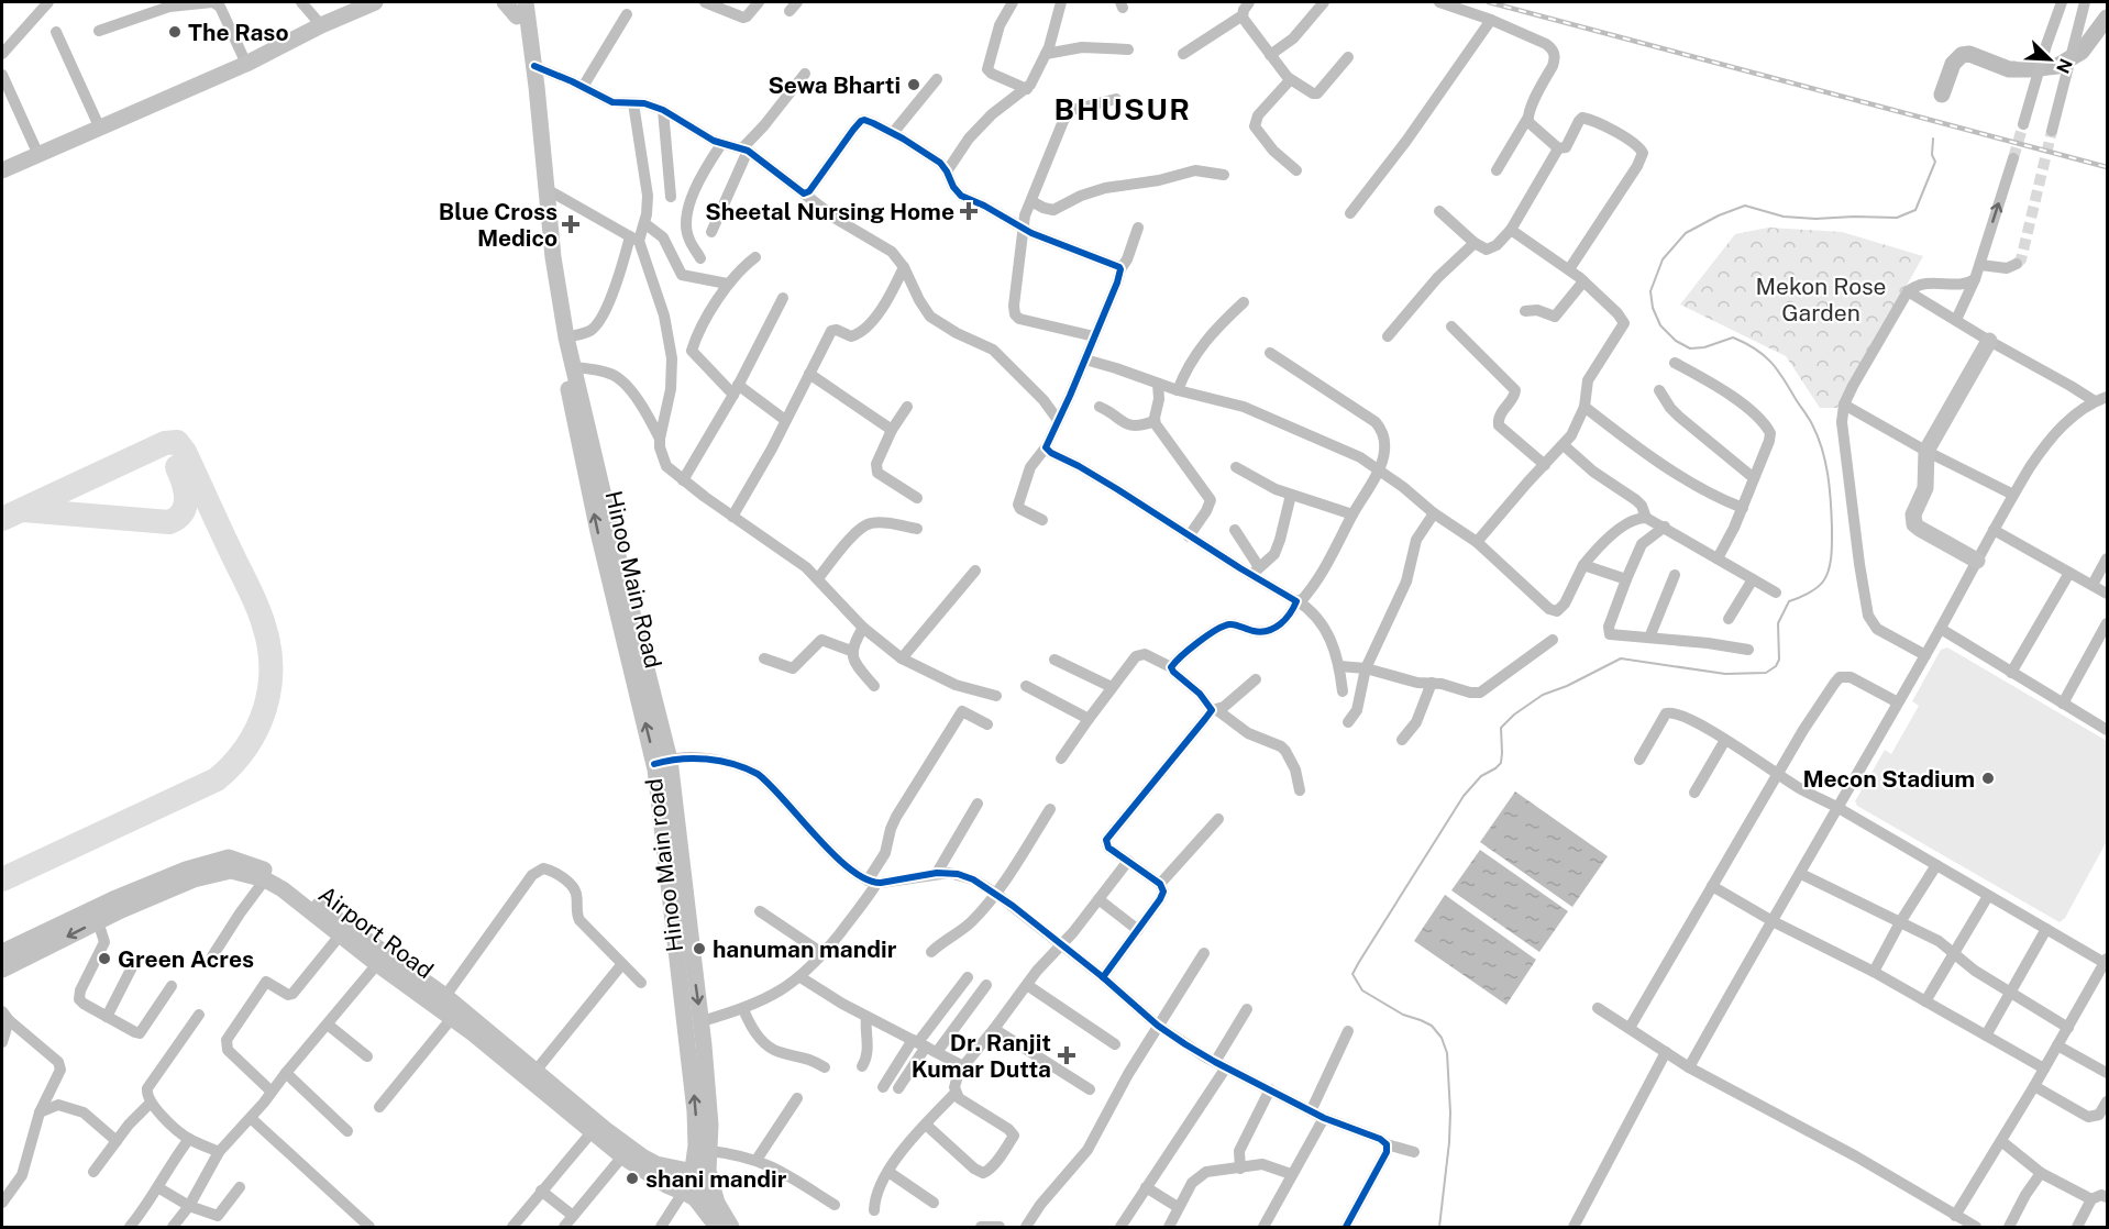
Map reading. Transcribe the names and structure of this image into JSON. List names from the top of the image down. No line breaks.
{"streets":{"main road":["Hinoo Main Road","Hinoo Main road","Airport Road"]},"crossings":[["Hinoo Main Road","Hinoo Main road"],["Hinoo Main Road","Airport Road"],["Hinoo Main road","Airport Road"]],"one_way":["Hinoo Main Road"],"districts":["BHUSUR"],"parks":["Mekon Rose Garden"],"places":{"other":["The Raso","Sewa Bharti","Mecon Stadium","hanuman mandir","Green Acres","shani mandir"],"health":["Sheetal Nursing Home","Blue Cross Medico","Dr. Ranjit Kumar Dutta"]},"north":"bottom right"}
